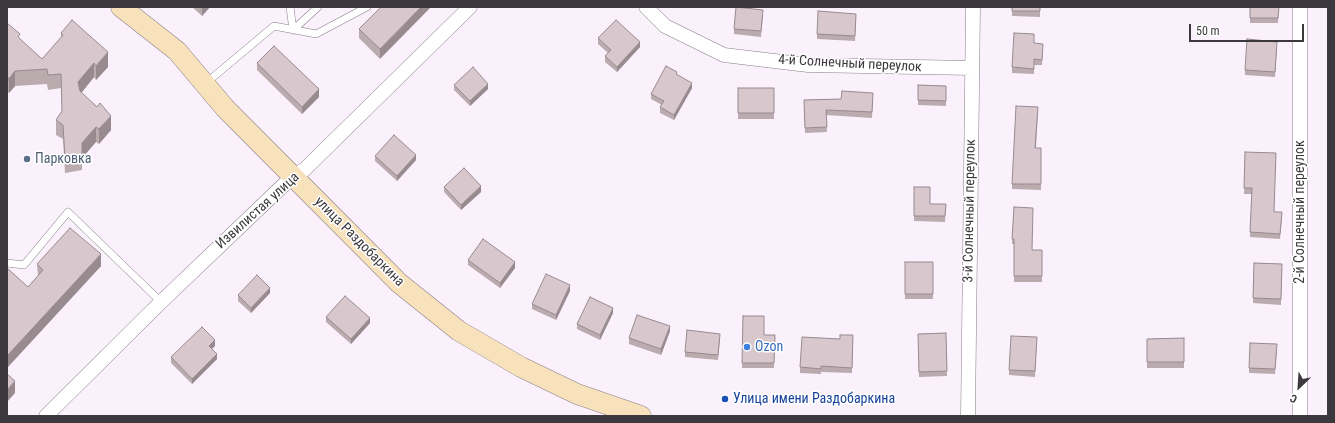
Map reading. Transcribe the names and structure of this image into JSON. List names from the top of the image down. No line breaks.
{"streets":{"street":["4-й Солнечный переулок","Извилистая улица","3-й Солнечный переулок","2-й Солнечный переулок","улица Раздобаркина"]},"crossings":[["4-й Солнечный переулок","3-й Солнечный переулок"],["Извилистая улица","улица Раздобаркина"]],"places":["Парковка","Ozon","Улица имени Раздобаркина"],"scale_bar":"50 m","north":"bottom left"}
